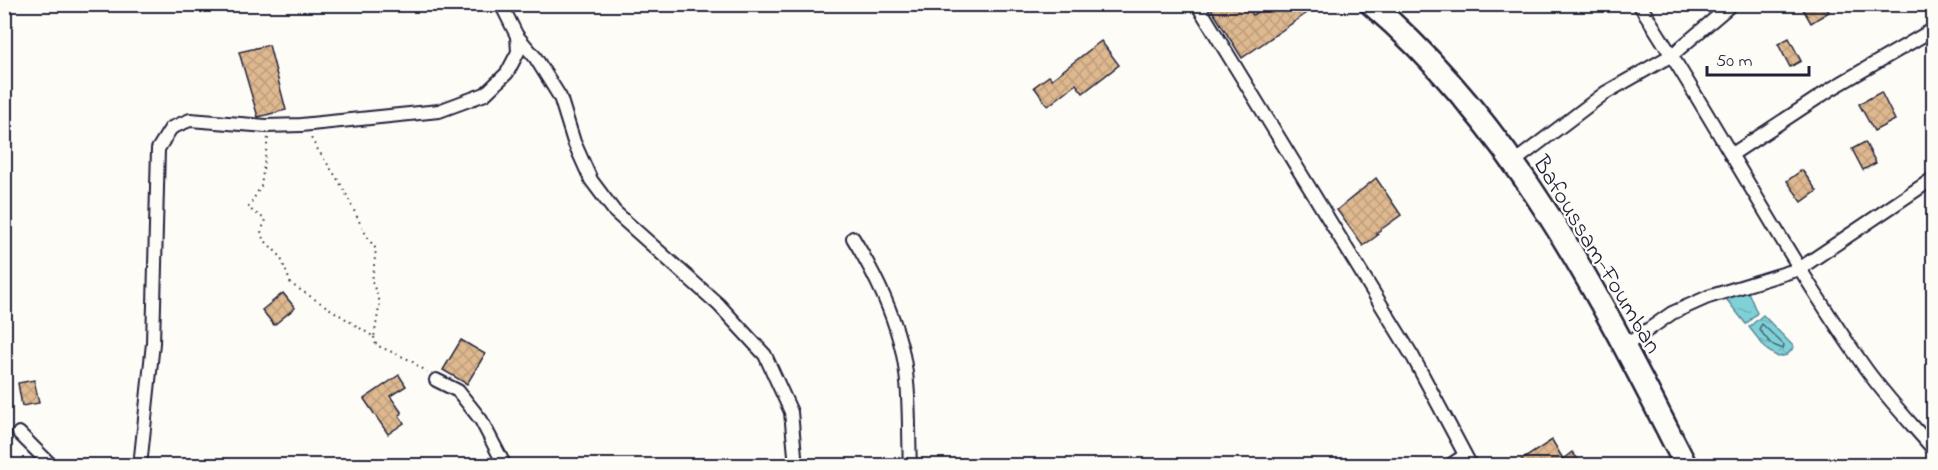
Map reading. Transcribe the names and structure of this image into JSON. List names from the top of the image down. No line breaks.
{"streets":{"highway":["Bafoussam-Foumban"]},"scale_bar":"50 m"}
